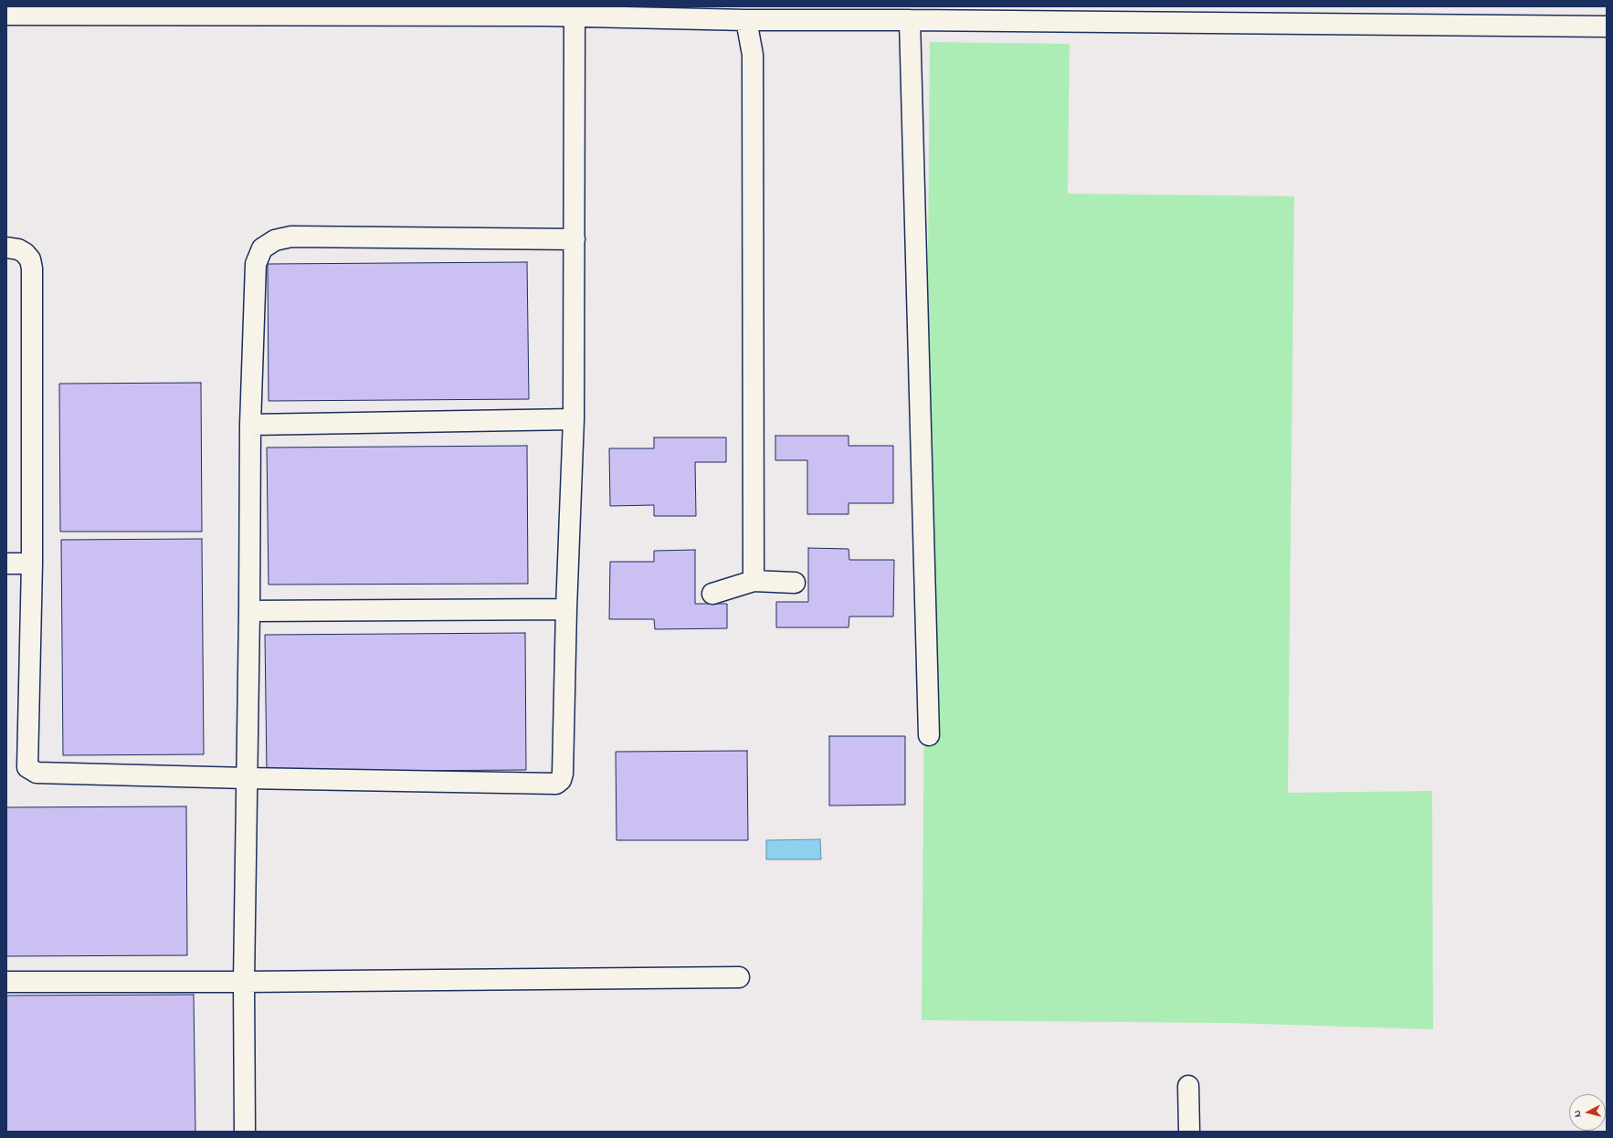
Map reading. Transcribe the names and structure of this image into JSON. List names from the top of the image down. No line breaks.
{"north":"left"}
